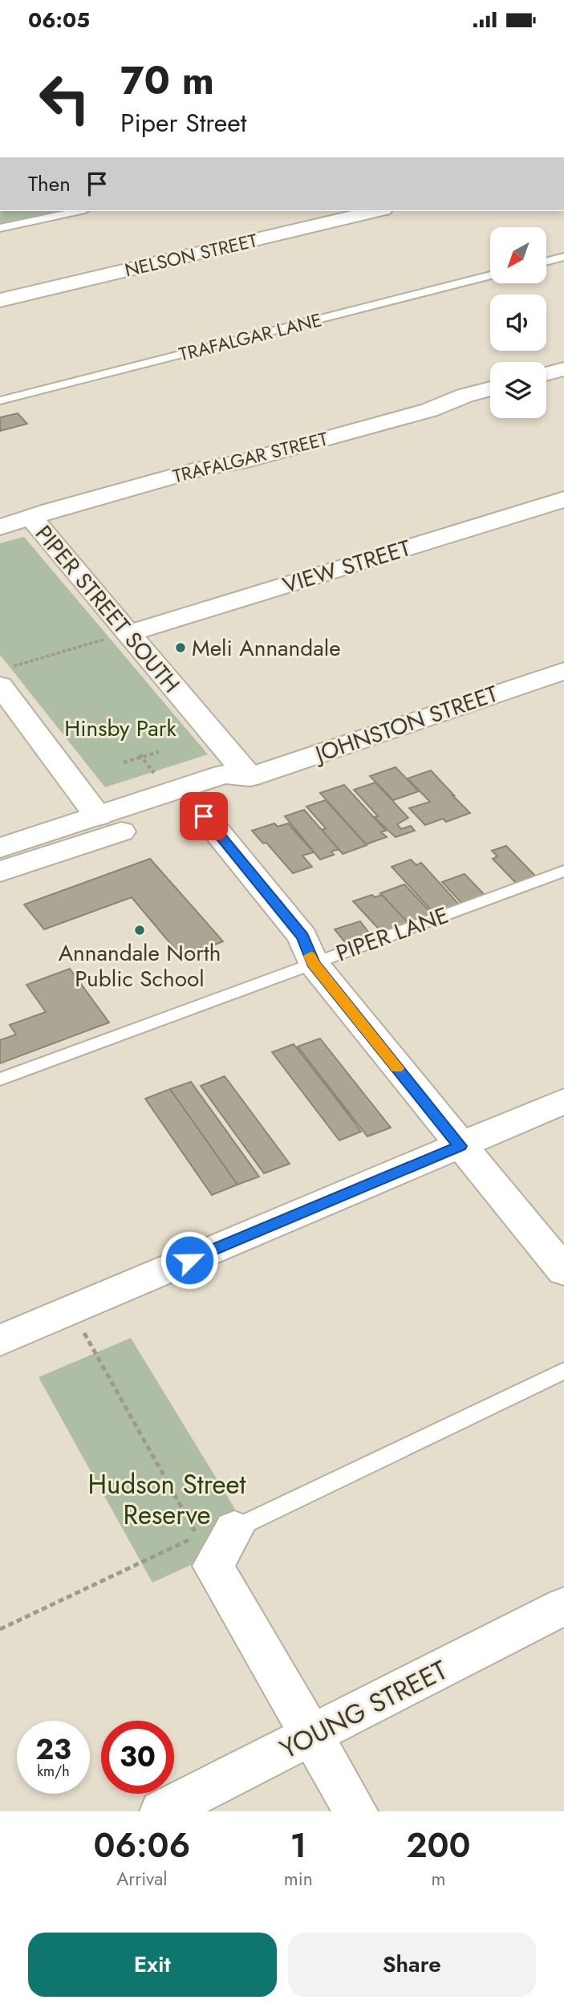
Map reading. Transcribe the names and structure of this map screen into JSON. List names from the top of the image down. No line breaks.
{"streets":{"street":["NELSON STREET","TRAFALGAR STREET","VIEW STREET","PIPER STREET SOUTH","JOHNSTON STREET","YOUNG STREET"],"lane":["TRAFALGAR LANE","PIPER LANE"]},"crossings":[["TRAFALGAR STREET","PIPER STREET SOUTH"],["VIEW STREET","PIPER STREET SOUTH"],["PIPER STREET SOUTH","JOHNSTON STREET"]],"parks":["Hinsby Park","Hudson Street Reserve"],"places":["Meli Annandale","Annandale North Public School"],"north":"bottom left","page":{"status":"06:05","turn":["70 m","Piper Street"],"then":"Then","speed":"23 km/h","limit":"30","eta":["06:06","Arrival","1","min","200","m"],"buttons":["Exit","Share"]}}
